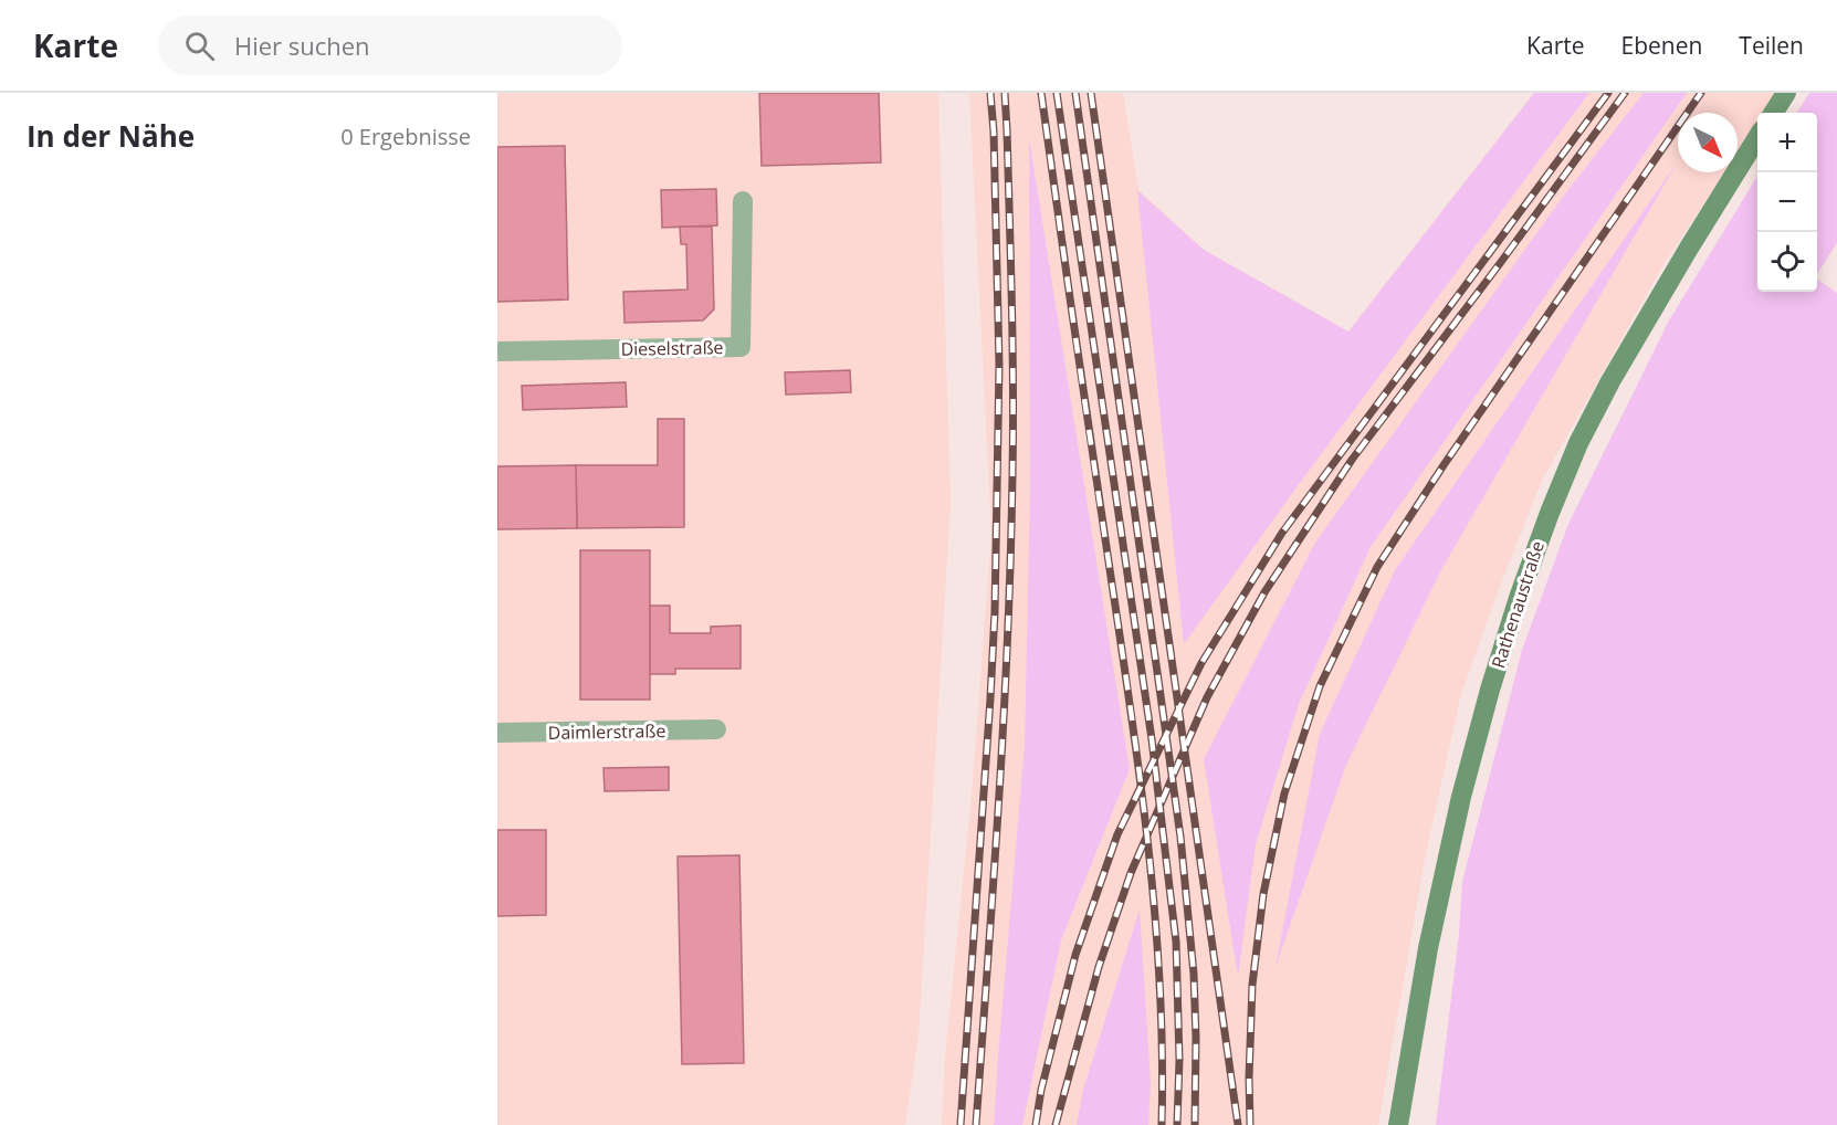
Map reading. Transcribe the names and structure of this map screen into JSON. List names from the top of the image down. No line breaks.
{"streets":{"street":["Dieselstraße","Rathenaustraße","Daimlerstraße"]},"north":"bottom right","page":{"header":"Karte","search":"Hier suchen","nav":["Karte","Ebenen","Teilen"],"heading":["In der Nähe","0 Ergebnisse"],"map_buttons":["+","−"]}}
